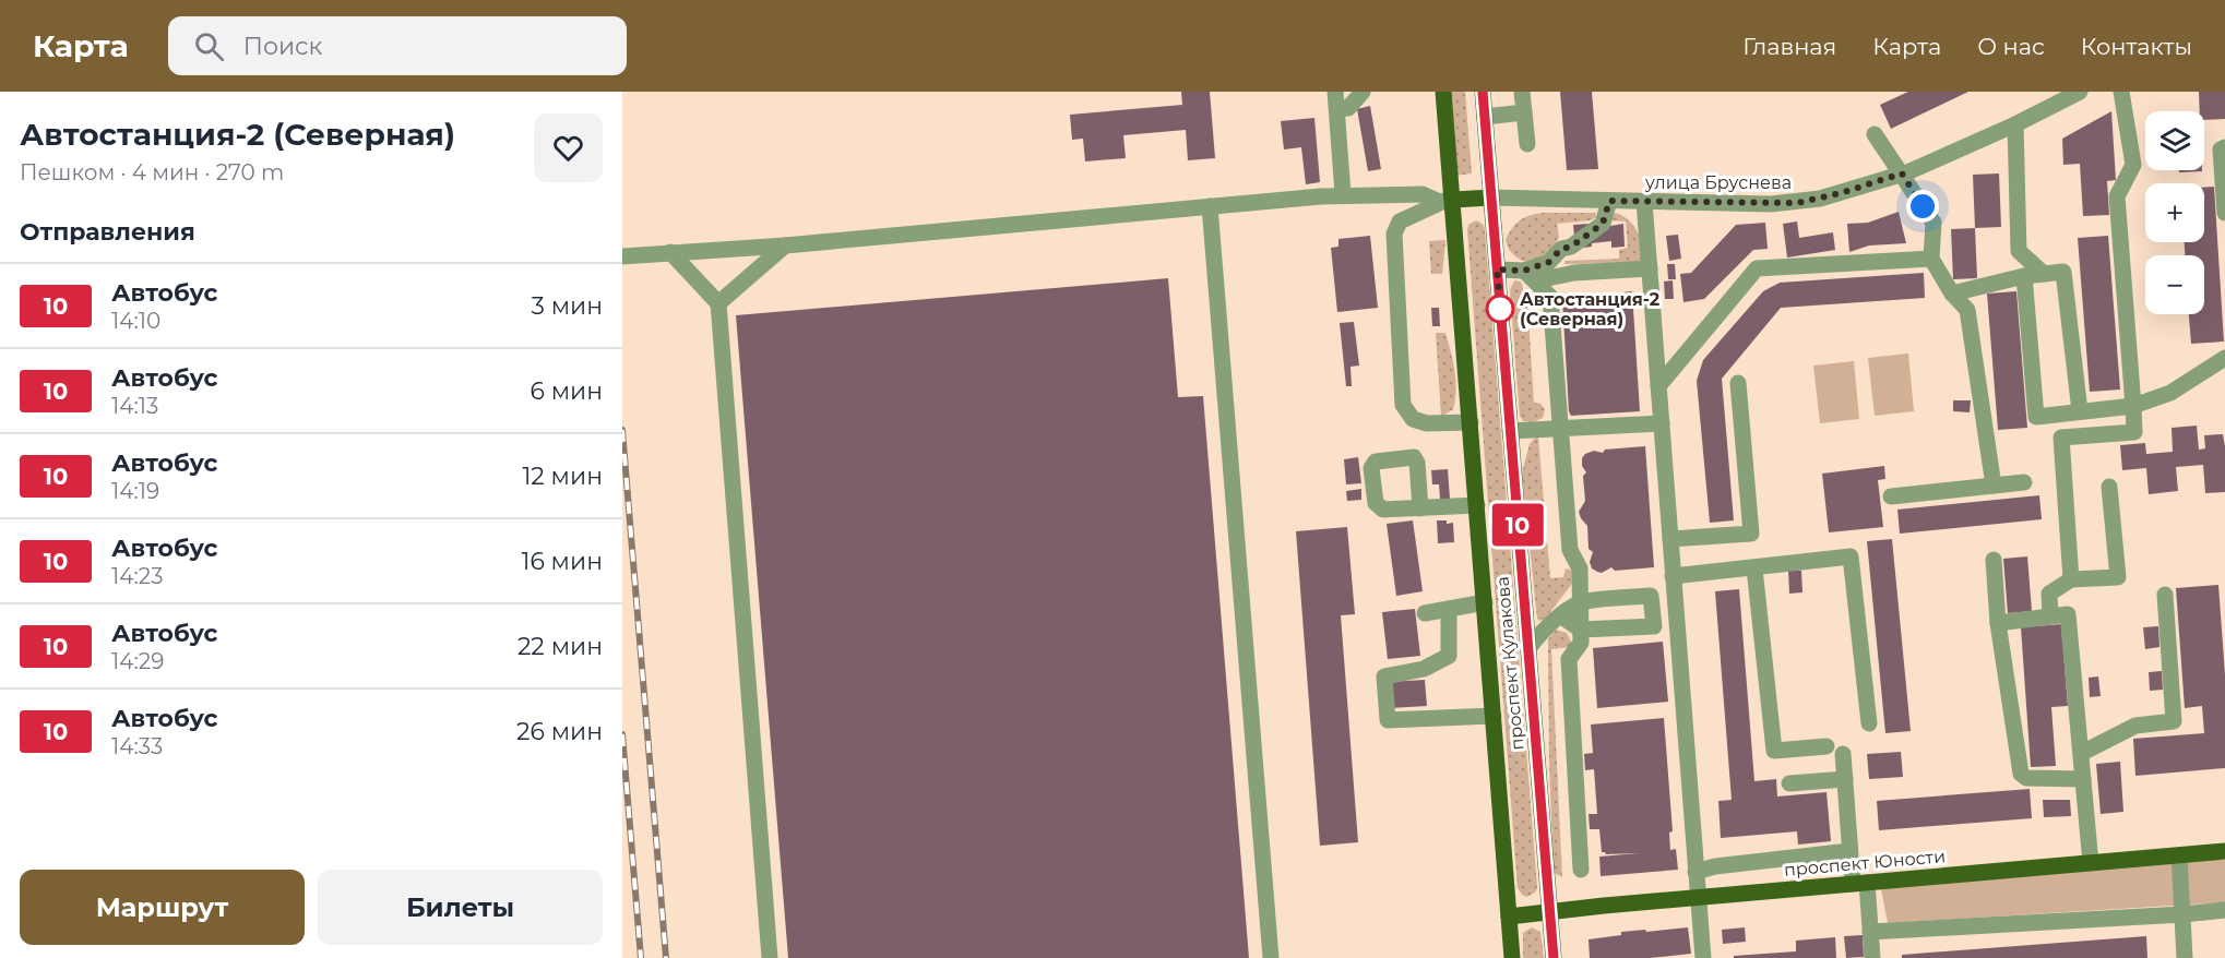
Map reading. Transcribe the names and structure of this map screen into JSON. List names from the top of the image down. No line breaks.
{"streets":{"main road":["проспект Кулакова","проспект Юности"],"street":["улица Бруснева"]},"crossings":[["улица Бруснева","проспект Кулакова"],["проспект Кулакова","проспект Юности"]],"places":["Автостанция-2 (Северная)"],"lines":["bus line 10"],"page":{"header":"Карта","search":"Поиск","nav":["Главная","Карта","О нас","Контакты"],"heading":[["Автостанция-2 (Северная)","Пешком · 4 мин · 270 m"],"Отправления"],"on_map":"10","map_buttons":["+","−"],"list":[{"mark":"10","name":"Автобус","note":"14:10","value":"3 мин"},{"mark":"10","name":"Автобус","note":"14:13","value":"6 мин"},{"mark":"10","name":"Автобус","note":"14:19","value":"12 мин"},{"mark":"10","name":"Автобус","note":"14:23","value":"16 мин"},{"mark":"10","name":"Автобус","note":"14:29","value":"22 мин"},{"mark":"10","name":"Автобус","note":"14:33","value":"26 мин"}],"buttons":["Маршрут","Билеты"]}}
